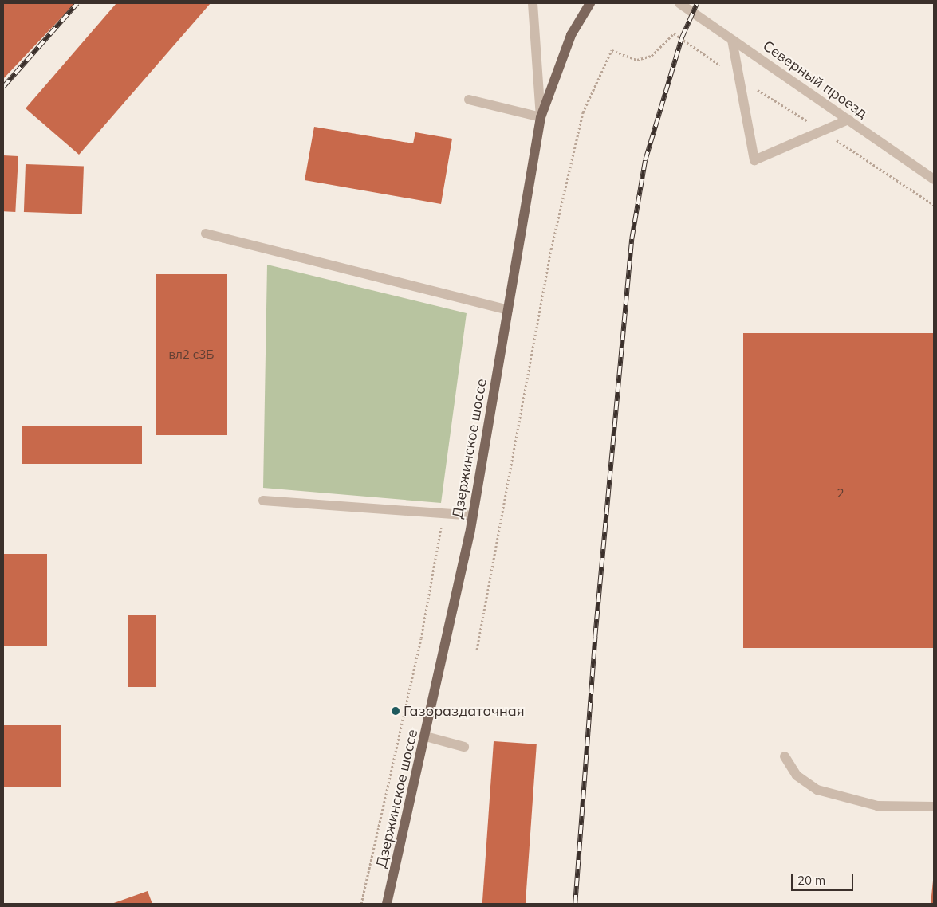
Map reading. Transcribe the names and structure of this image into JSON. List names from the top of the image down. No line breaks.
{"streets":{"main road":["Дзержинское шоссе"],"street":["Северный проезд"]},"places":["Газораздаточная"],"house_numbers":["вл2 с3Б","2"],"scale_bar":"20 m"}
